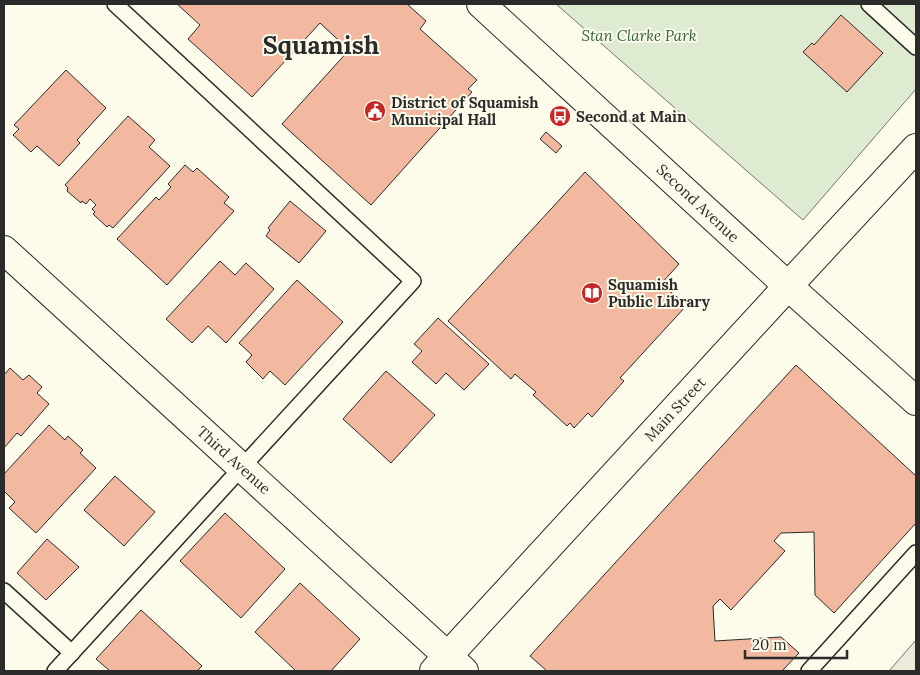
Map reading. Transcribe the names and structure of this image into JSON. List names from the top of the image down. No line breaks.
{"streets":{"street":["Second Avenue","Main Street","Third Avenue"]},"crossings":[["Second Avenue","Main Street"],["Main Street","Third Avenue"]],"districts":["Squamish"],"parks":["Stan Clarke Park"],"places":{"public building":["District of Squamish Municipal Hall"],"bus stop":["Second at Main"],"library":["Squamish Public Library"]},"scale_bar":"20 m"}
